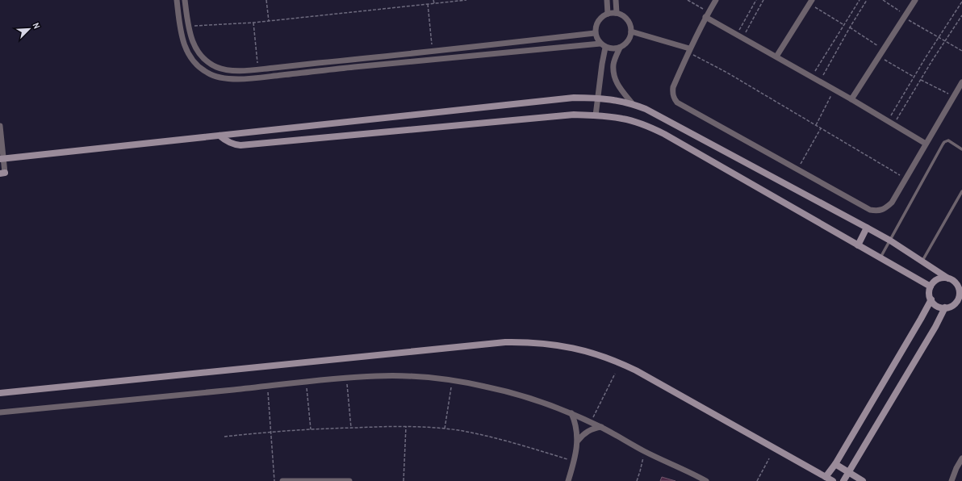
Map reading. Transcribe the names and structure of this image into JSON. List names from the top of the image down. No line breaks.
{"north":"top right"}
